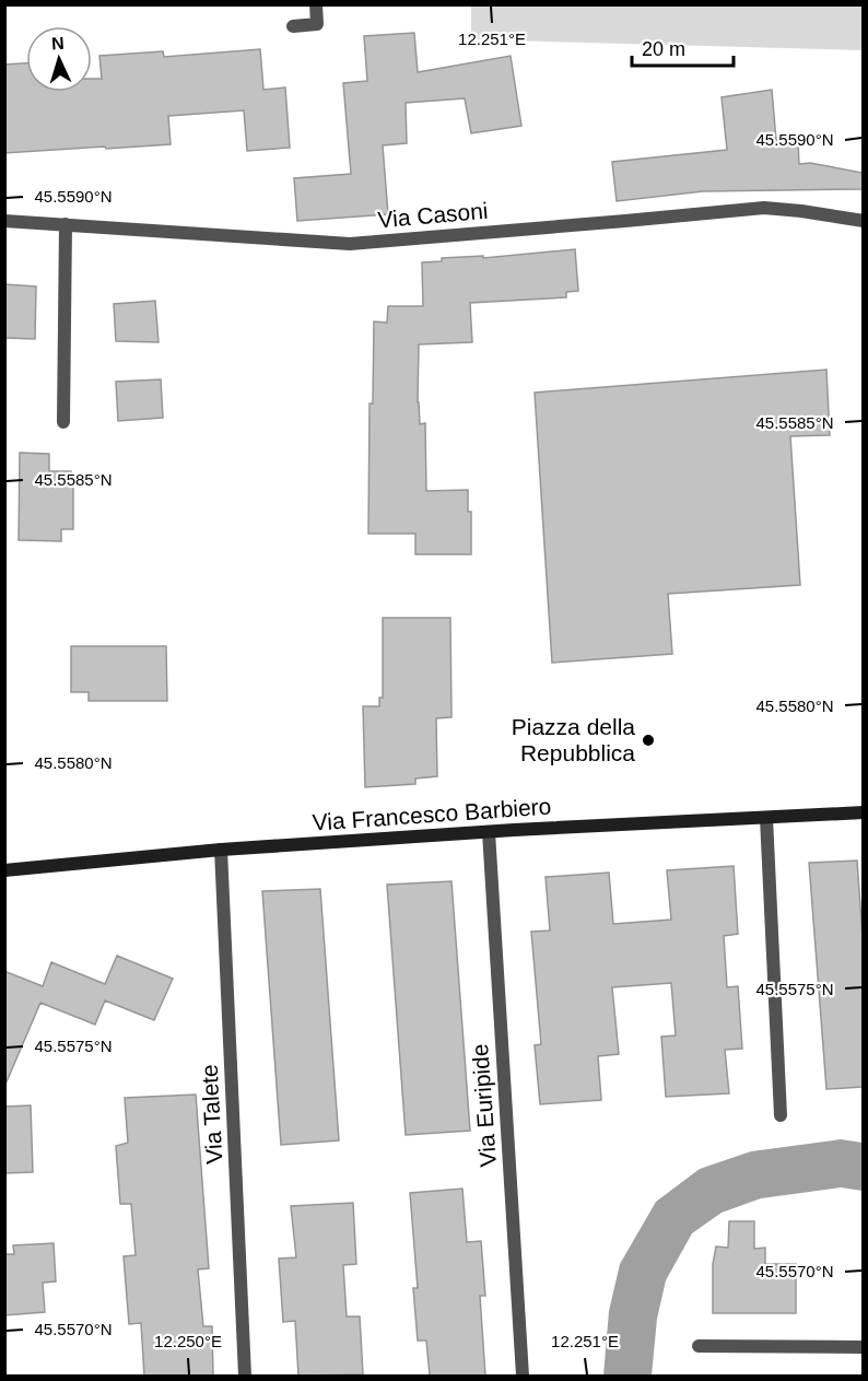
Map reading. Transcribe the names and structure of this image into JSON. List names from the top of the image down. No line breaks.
{"streets":{"street":["Via Casoni","Via Francesco Barbiero","Via Euripide","Via Talete"]},"crossings":[["Via Francesco Barbiero","Via Euripide"],["Via Francesco Barbiero","Via Talete"]],"places":["Piazza della Repubblica"],"scale_bar":"20 m","north":"top","coordinates":["12.251°E","45.5590°N","45.5585°N","45.5580°N","45.5575°N","45.5570°N","12.250°E"]}
